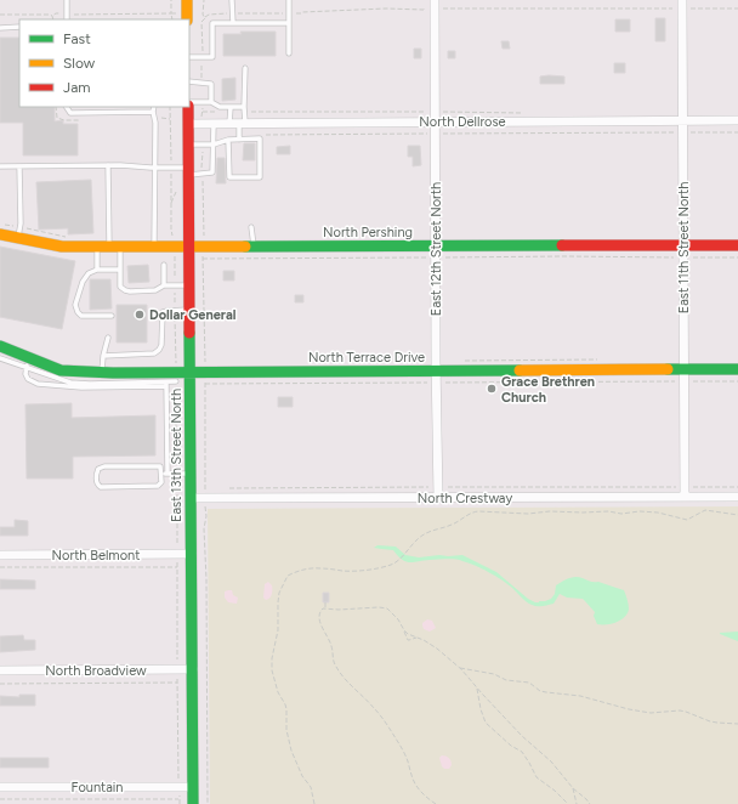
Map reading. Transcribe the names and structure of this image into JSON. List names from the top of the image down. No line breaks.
{"streets":{"street":["North Dellrose","North Pershing","East 11th Street North","East 12th Street North","North Terrace Drive","East 13th Street North","North Crestway","North Belmont","North Broadview","Fountain"]},"crossings":[["North Dellrose","East 11th Street North"],["North Dellrose","East 12th Street North"],["North Dellrose","East 13th Street North"],["North Pershing","East 11th Street North"],["North Pershing","East 12th Street North"],["North Pershing","East 13th Street North"],["East 11th Street North","North Terrace Drive"],["East 11th Street North","North Crestway"],["East 12th Street North","North Terrace Drive"],["East 12th Street North","North Crestway"],["North Terrace Drive","East 13th Street North"],["East 13th Street North","North Crestway"],["East 13th Street North","North Belmont"],["East 13th Street North","North Broadview"],["East 13th Street North","Fountain"]],"places":["Dollar General","Grace Brethren Church"],"legend":["Fast","Slow","Jam"]}
